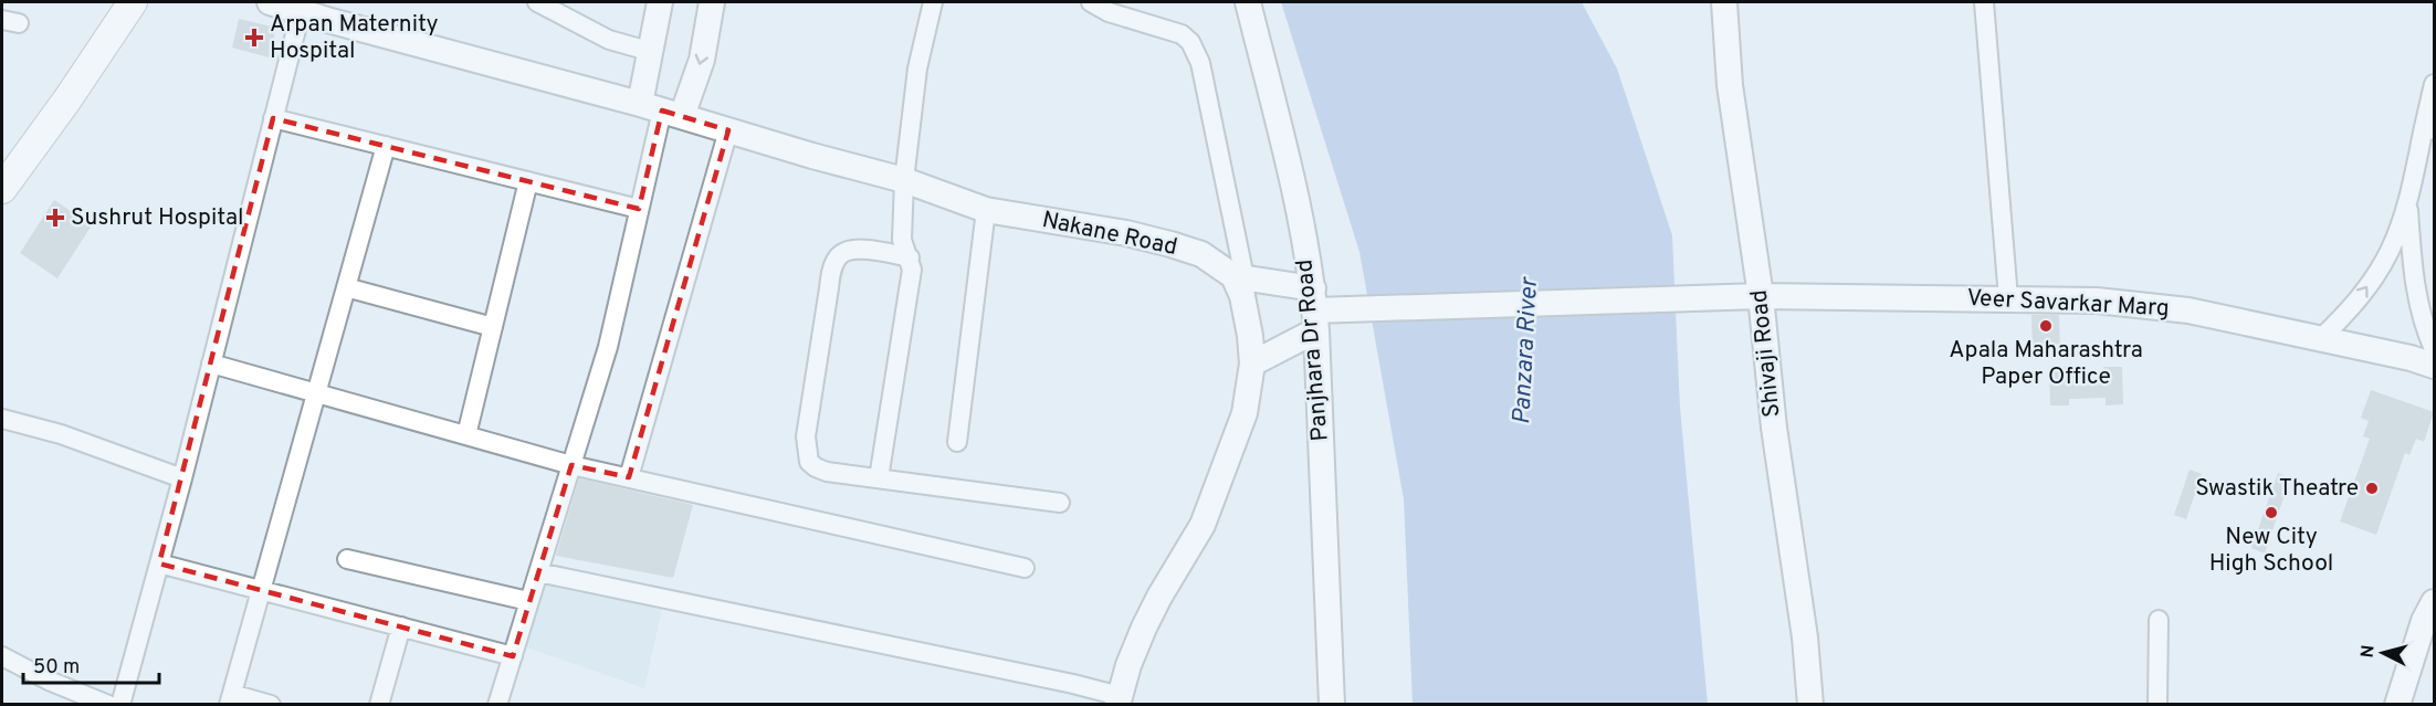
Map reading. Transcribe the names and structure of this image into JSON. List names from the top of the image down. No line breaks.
{"streets":{"street":["Nakane Road","Veer Savarkar Marg","Panjhara Dr Road","Shivaji Road"]},"crossings":[["Veer Savarkar Marg","Panjhara Dr Road"],["Veer Savarkar Marg","Shivaji Road"]],"water":["Panzara River"],"places":{"health":["Arpan Maternity Hospital","Sushrut Hospital"],"other":["Apala Maharashtra Paper Office","Swastik Theatre","New City High School"]},"scale_bar":"50 m","north":"left"}
